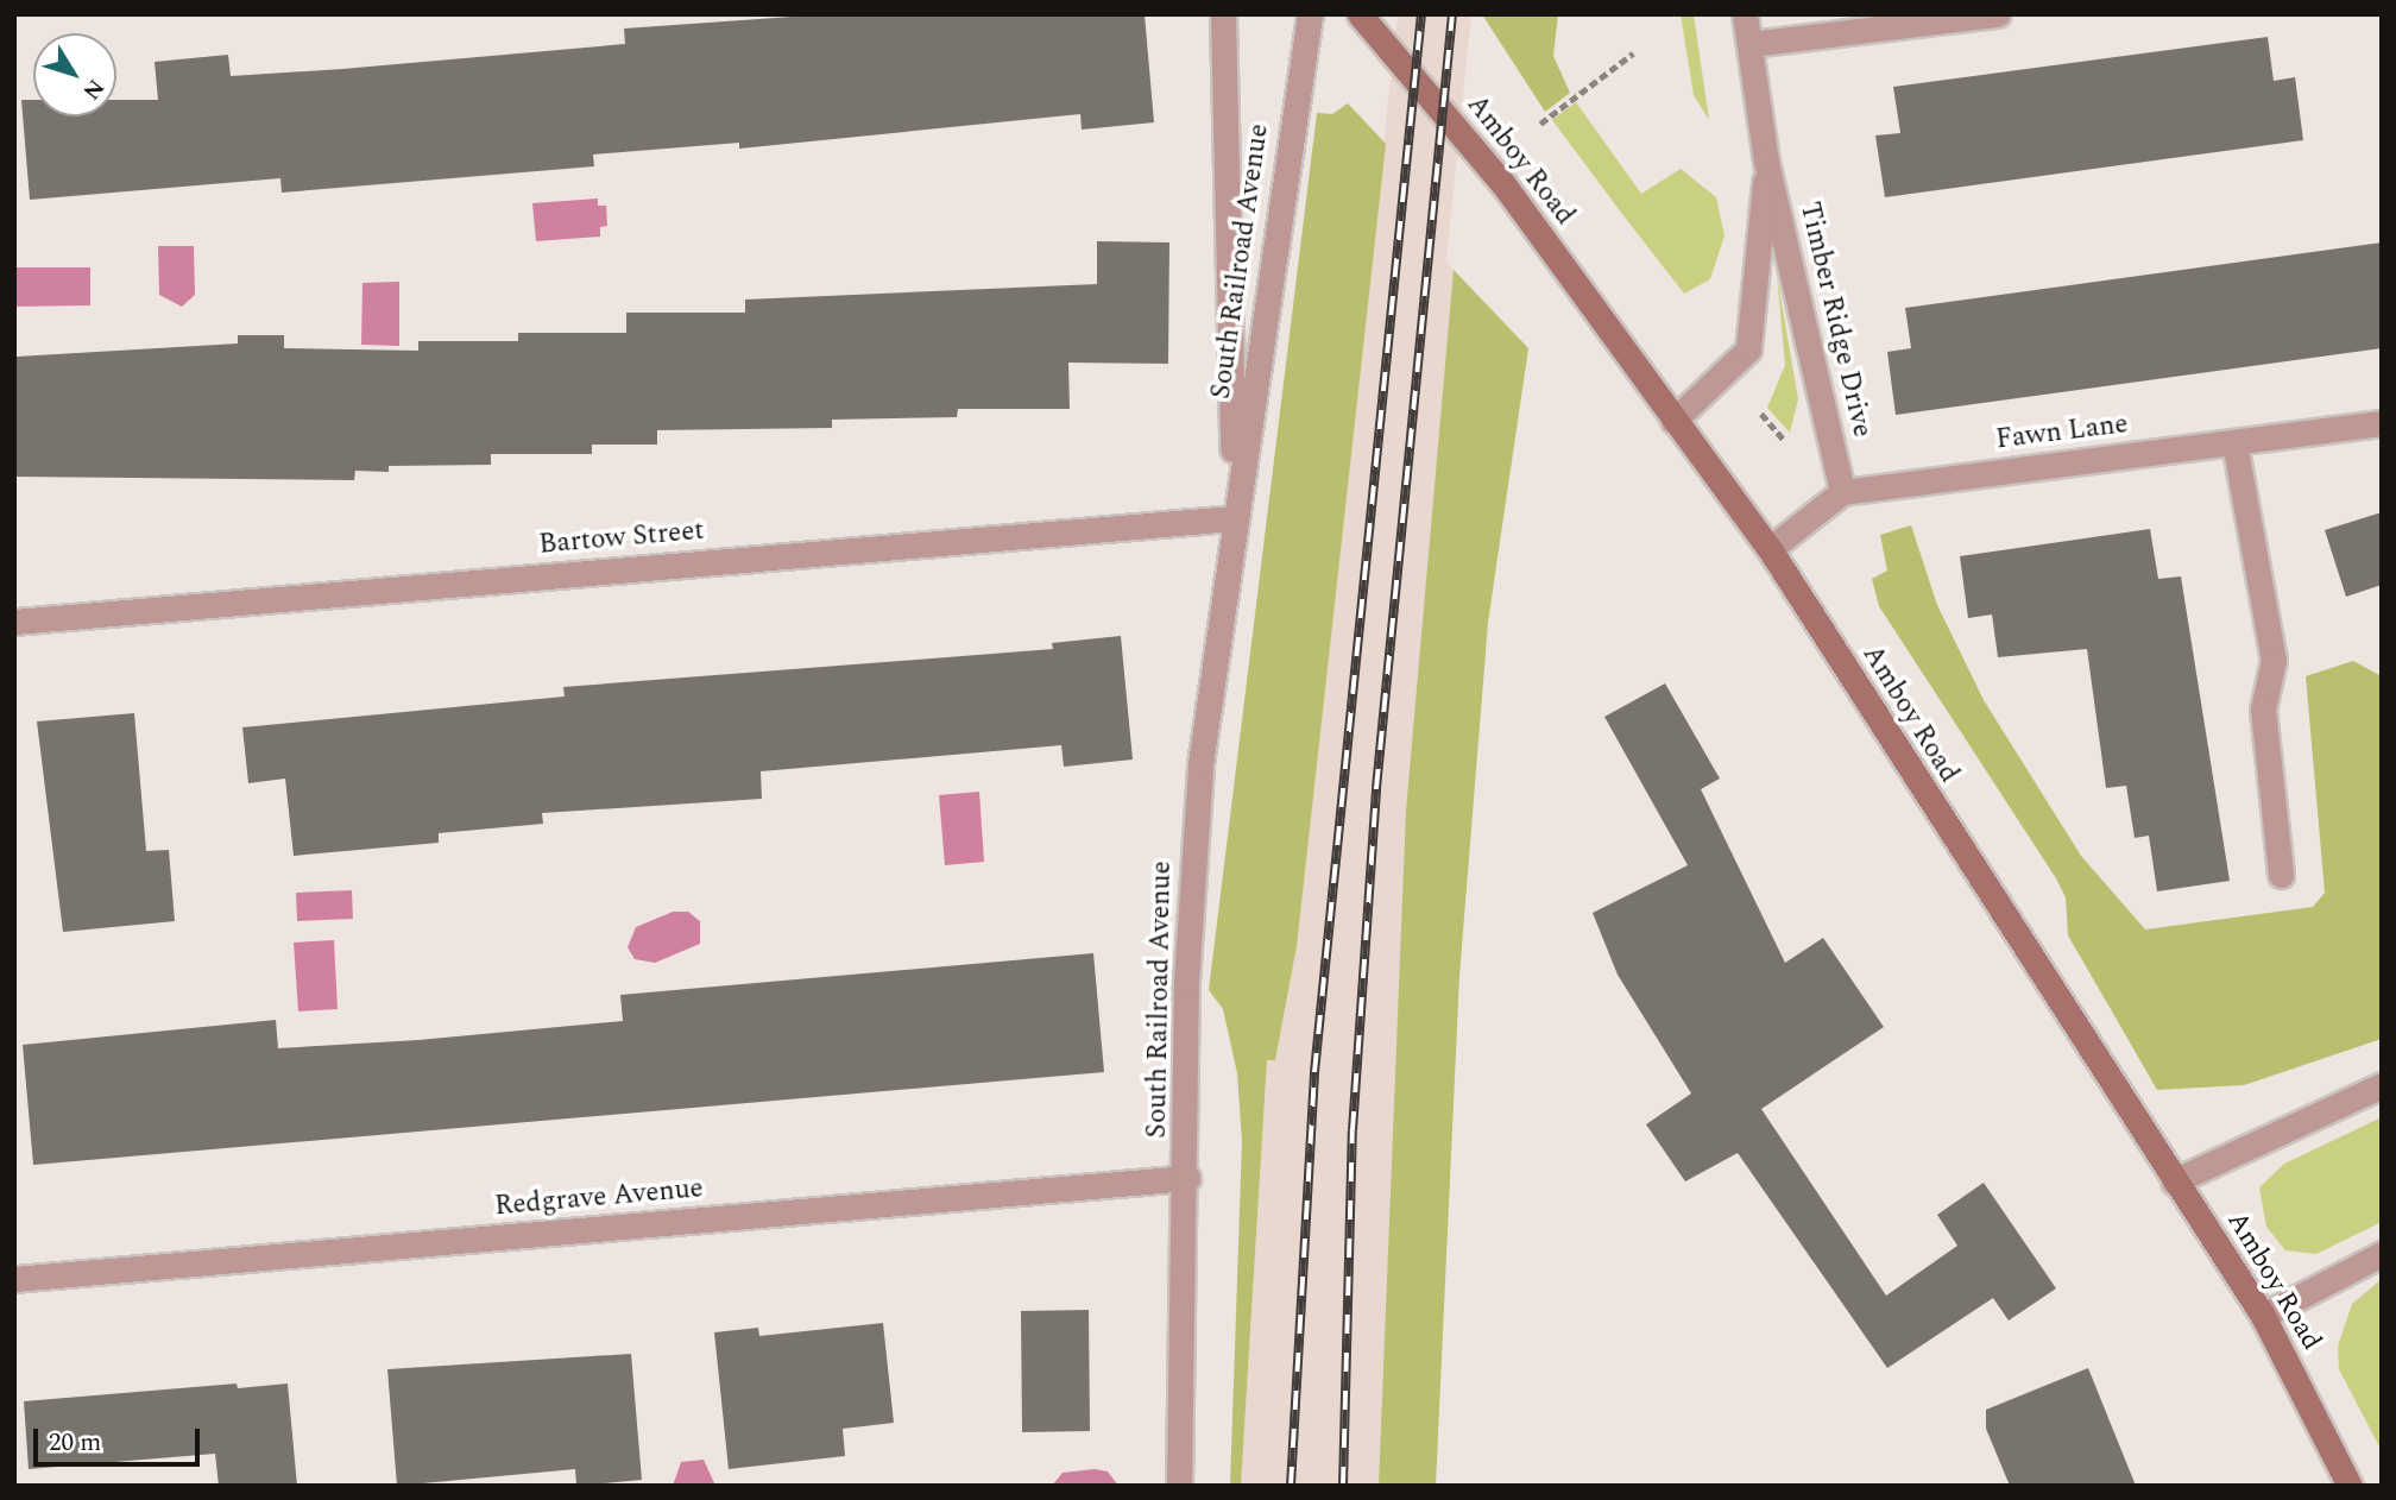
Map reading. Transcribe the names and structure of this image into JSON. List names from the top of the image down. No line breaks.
{"streets":{"main road":["Amboy Road"],"street":["South Railroad Avenue","Timber Ridge Drive","Fawn Lane","Bartow Street","Redgrave Avenue"]},"crossings":[["Amboy Road","Timber Ridge Drive"],["South Railroad Avenue","Bartow Street"],["South Railroad Avenue","Redgrave Avenue"],["Timber Ridge Drive","Fawn Lane"]],"scale_bar":"20 m","north":"bottom right"}
